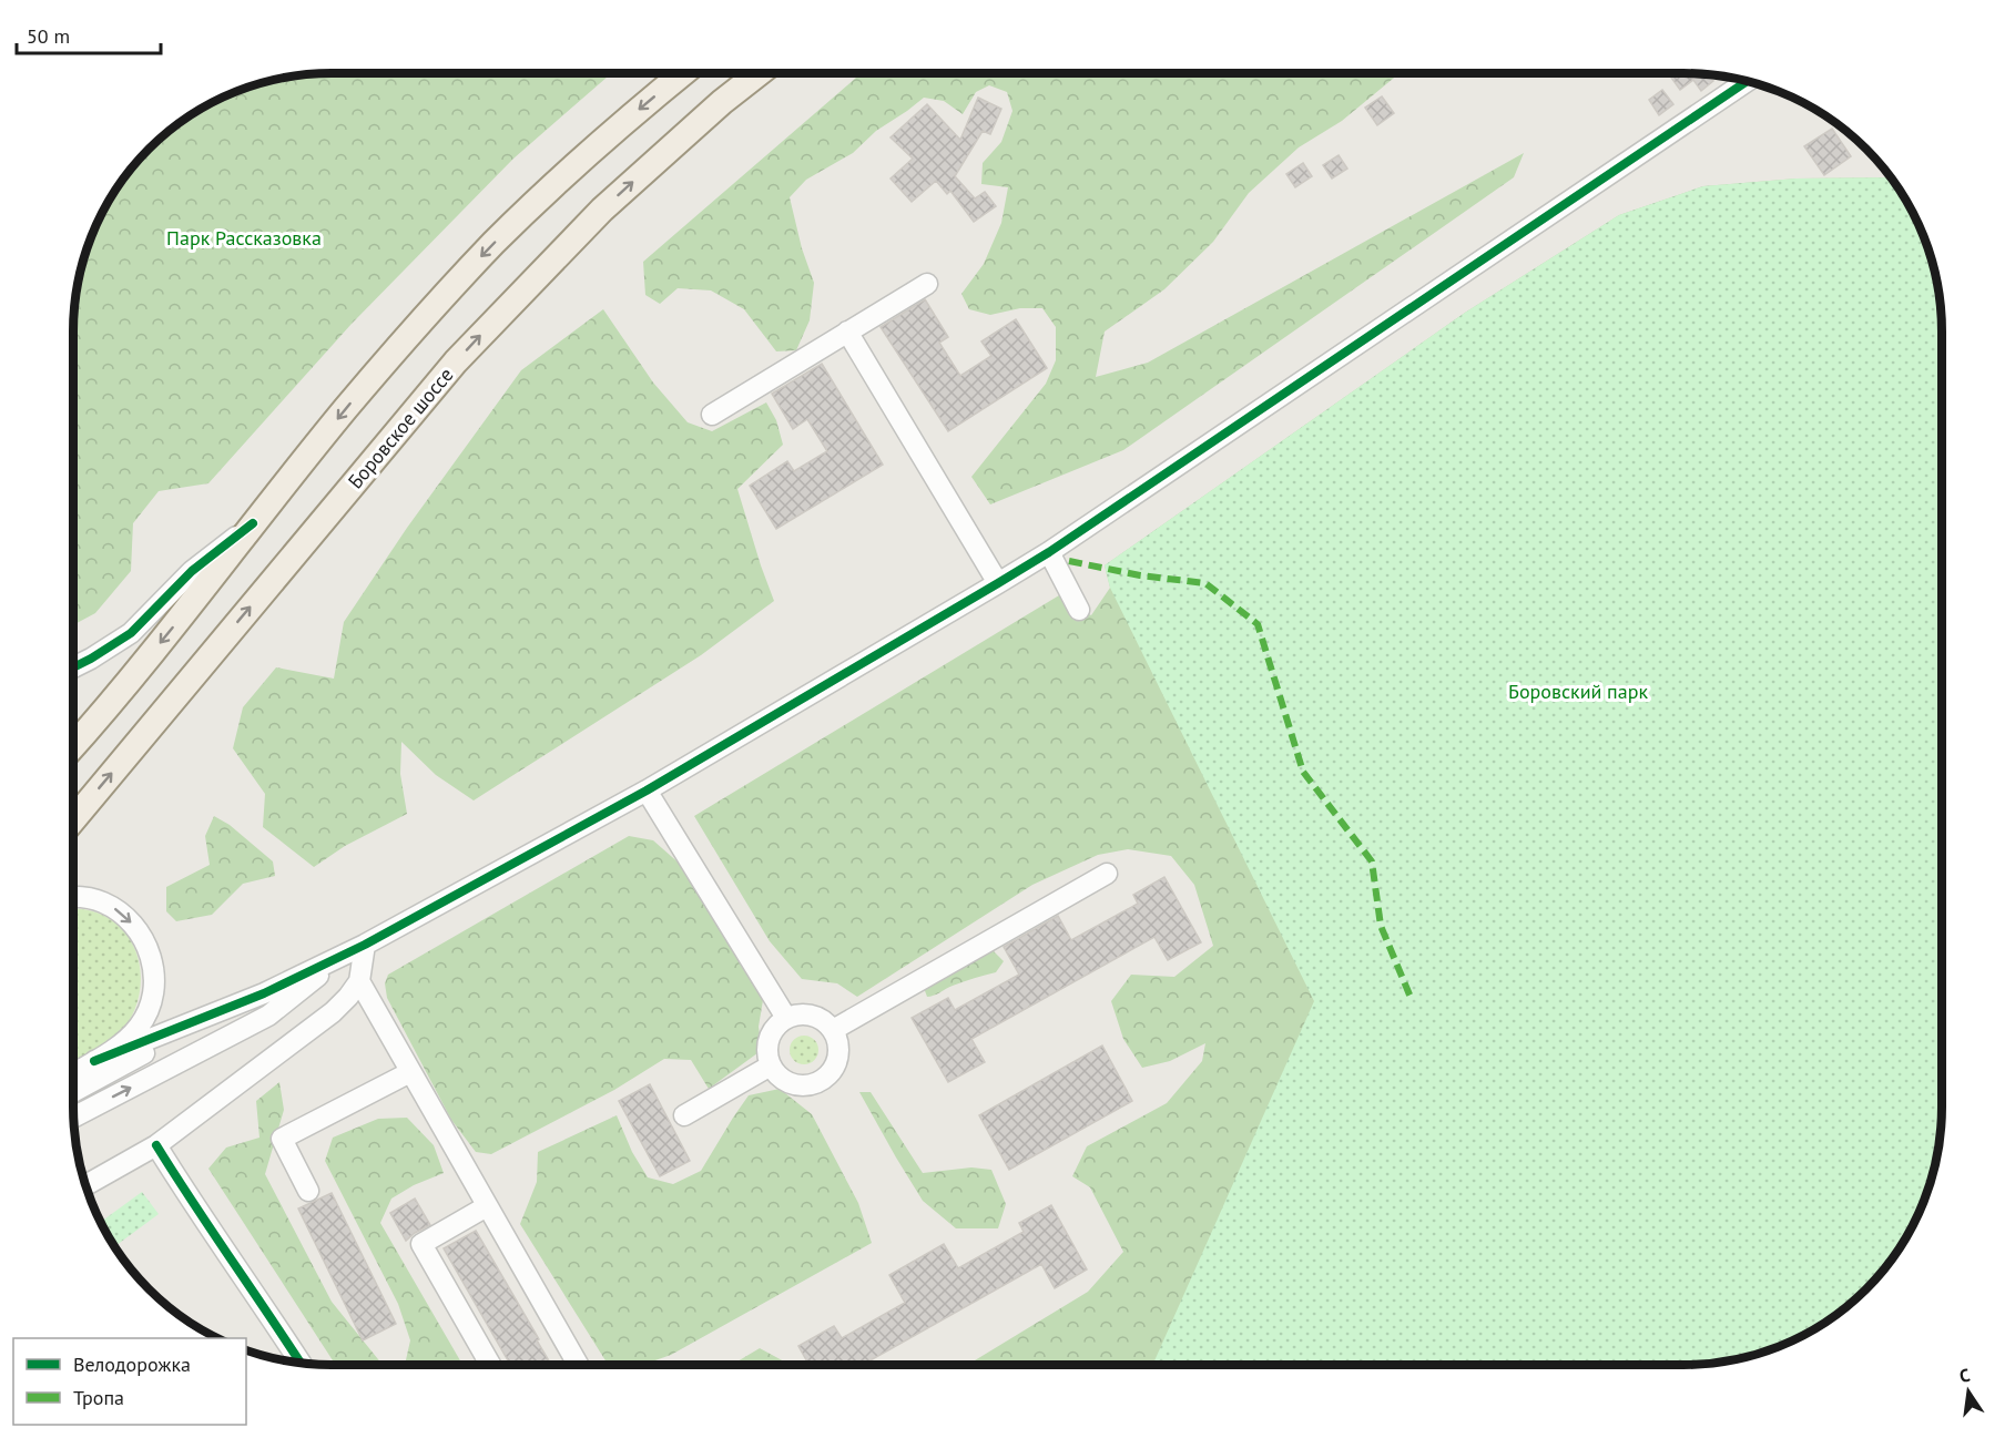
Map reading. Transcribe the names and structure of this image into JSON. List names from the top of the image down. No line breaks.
{"streets":{"main road":["Боровское шоссе"]},"parks":["Парк Рассказовка","Боровский парк"],"legend":["Велодорожка","Тропа"],"scale_bar":"50 m","north":"top"}
